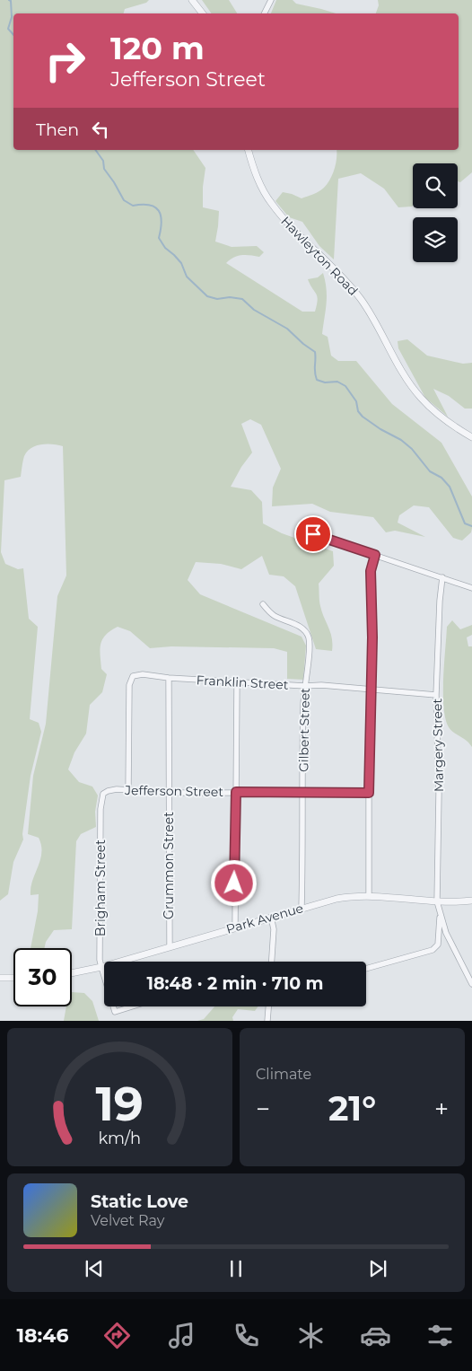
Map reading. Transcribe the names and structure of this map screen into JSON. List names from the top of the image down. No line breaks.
{"streets":{"street":["Hawleyton Road","Franklin Street","Gilbert Street","Margery Street","Jefferson Street","Grummon Street","Brigham Street","Park Avenue"]},"crossings":[["Franklin Street","Gilbert Street"],["Franklin Street","Margery Street"],["Franklin Street","Jefferson Street"],["Franklin Street","Grummon Street"],["Gilbert Street","Jefferson Street"],["Gilbert Street","Park Avenue"],["Margery Street","Park Avenue"],["Jefferson Street","Grummon Street"],["Jefferson Street","Brigham Street"],["Grummon Street","Park Avenue"],["Brigham Street","Park Avenue"]],"page":{"turn":["120 m","Jefferson Street"],"then":"Then","limit":"30","trip":"18:48 · 2 min · 710 m","tile":"Climate","heat":["−","21°","+"],"song":["Static Love","Velvet Ray"],"tabs":"18:46","gauge":["19","km/h"]}}
